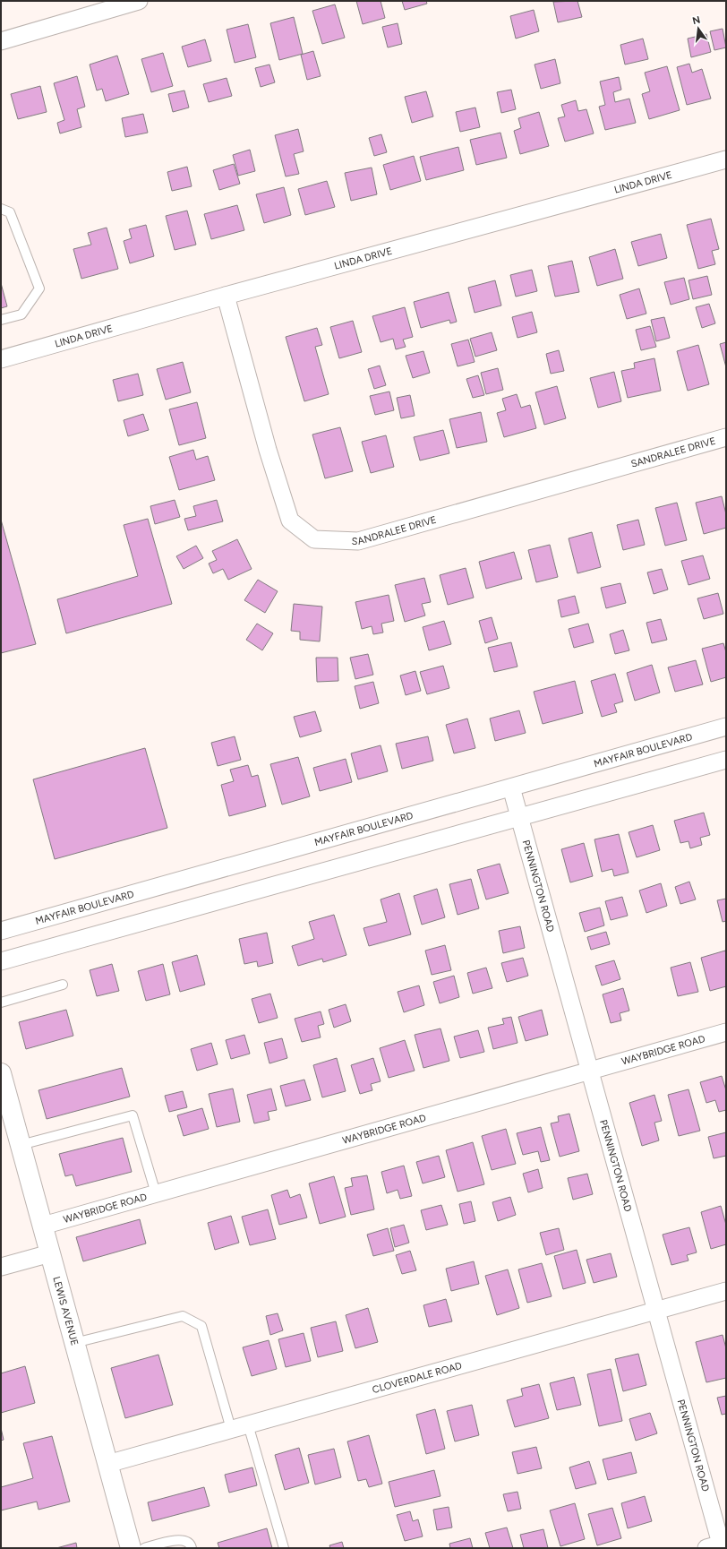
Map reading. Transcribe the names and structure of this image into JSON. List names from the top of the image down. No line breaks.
{"streets":{"main road":["LEWIS AVENUE"],"street":["LINDA DRIVE","SANDRALEE DRIVE","MAYFAIR BOULEVARD","PENNINGTON ROAD","WAYBRIDGE ROAD","CLOVERDALE ROAD"]},"crossings":[["LINDA DRIVE","SANDRALEE DRIVE"],["MAYFAIR BOULEVARD","PENNINGTON ROAD"],["PENNINGTON ROAD","WAYBRIDGE ROAD"],["PENNINGTON ROAD","CLOVERDALE ROAD"],["WAYBRIDGE ROAD","LEWIS AVENUE"],["LEWIS AVENUE","CLOVERDALE ROAD"]],"north":"top"}
